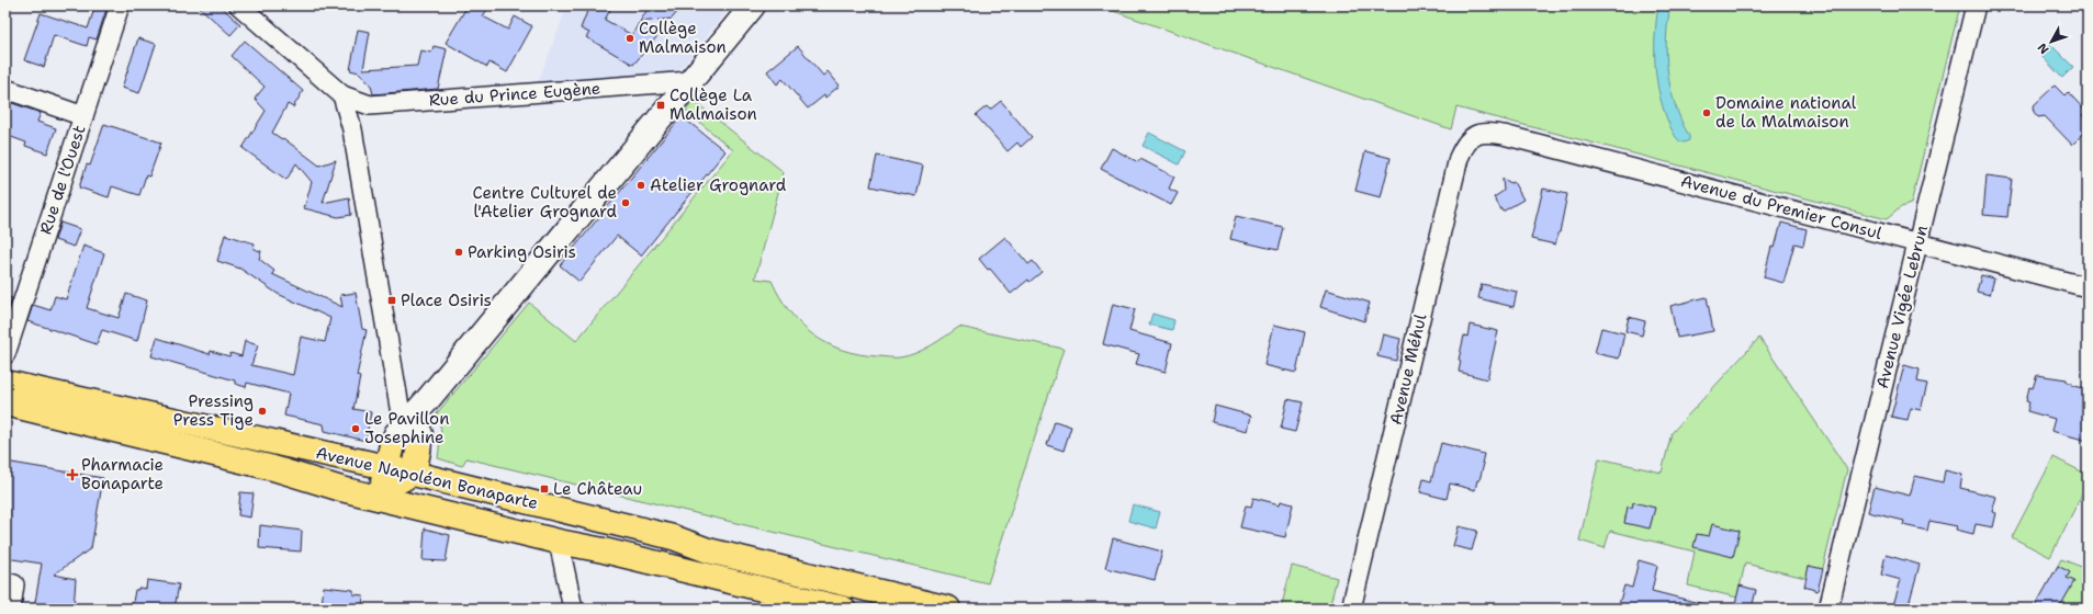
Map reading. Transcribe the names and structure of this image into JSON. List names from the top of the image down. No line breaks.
{"streets":{"main road":["Avenue Napoléon Bonaparte"],"street":["Rue du Prince Eugène","Rue de l'Ouest","Avenue du Premier Consul","Avenue Vigée Lebrun","Avenue Méhul"]},"crossings":[["Avenue du Premier Consul","Avenue Vigée Lebrun"],["Avenue du Premier Consul","Avenue Méhul"]],"places":{"other":["Collège Malmaison","Domaine national de la Malmaison","Atelier Grognard","Centre Culturel de l'Atelier Grognard","Parking Osiris","Pressing Press Tige","Le Pavillon Josephine"],"transit":["Collège La Malmaison","Place Osiris","Le Château"],"health":["Pharmacie Bonaparte"]},"north":"bottom left"}
